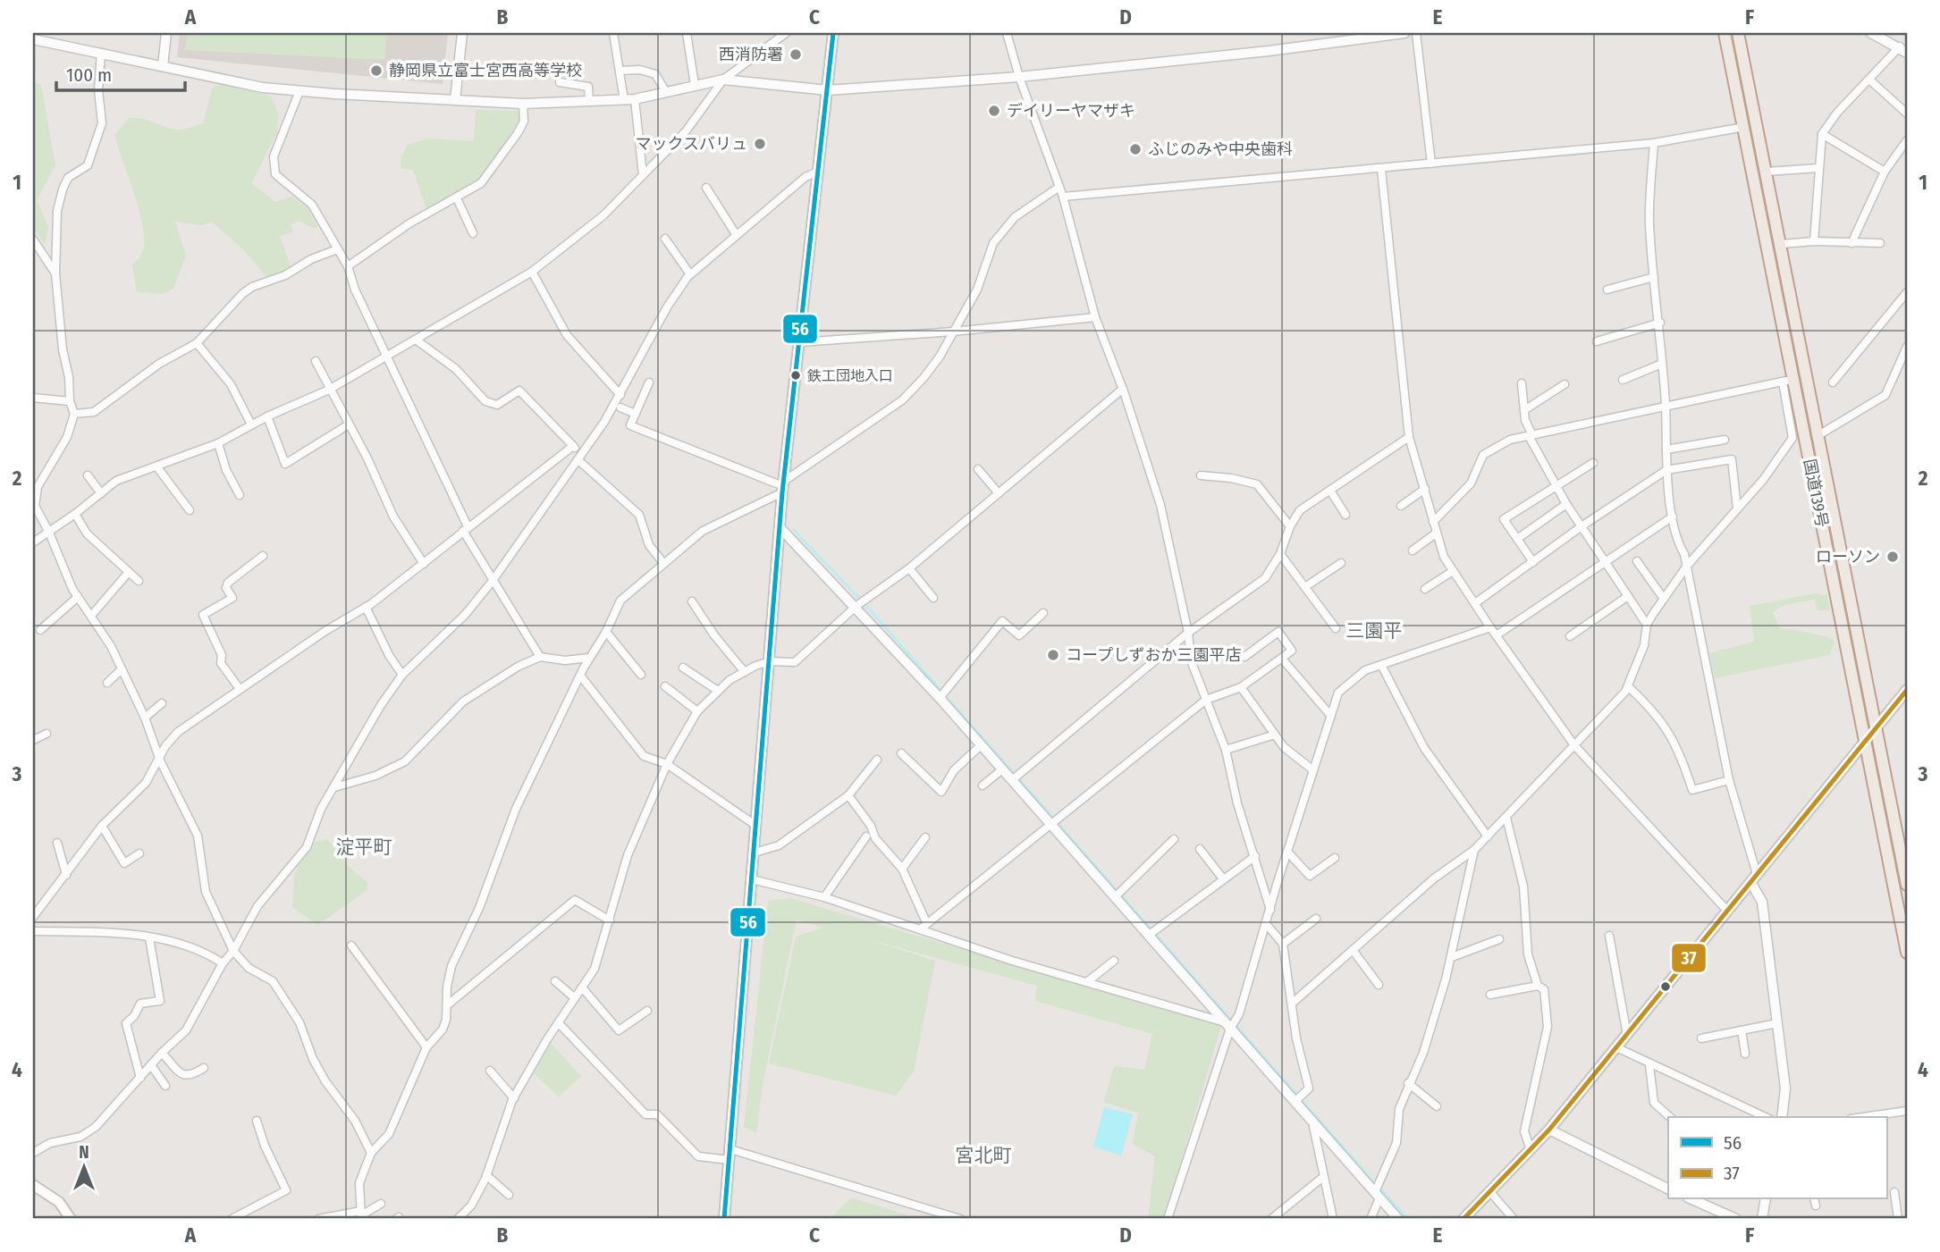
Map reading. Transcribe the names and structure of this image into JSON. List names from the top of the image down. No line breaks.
{"streets":{"highway":["国道139号"]},"districts":["三園平","淀平町","宮北町"],"places":["西消防署","静岡県立富士宮西高等学校","デイリーヤマザキ","マックスバリュ","ふじのみや中央歯科","鉄工団地入口","ローソン","コープしずおか三園平店"],"lines":["transit line 56","transit line 37"],"legend":["56","37"],"scale_bar":"100 m","north":"top","grid":{"columns":["A","B","C","D","E","F"],"rows":["1","2","3","4"]}}
